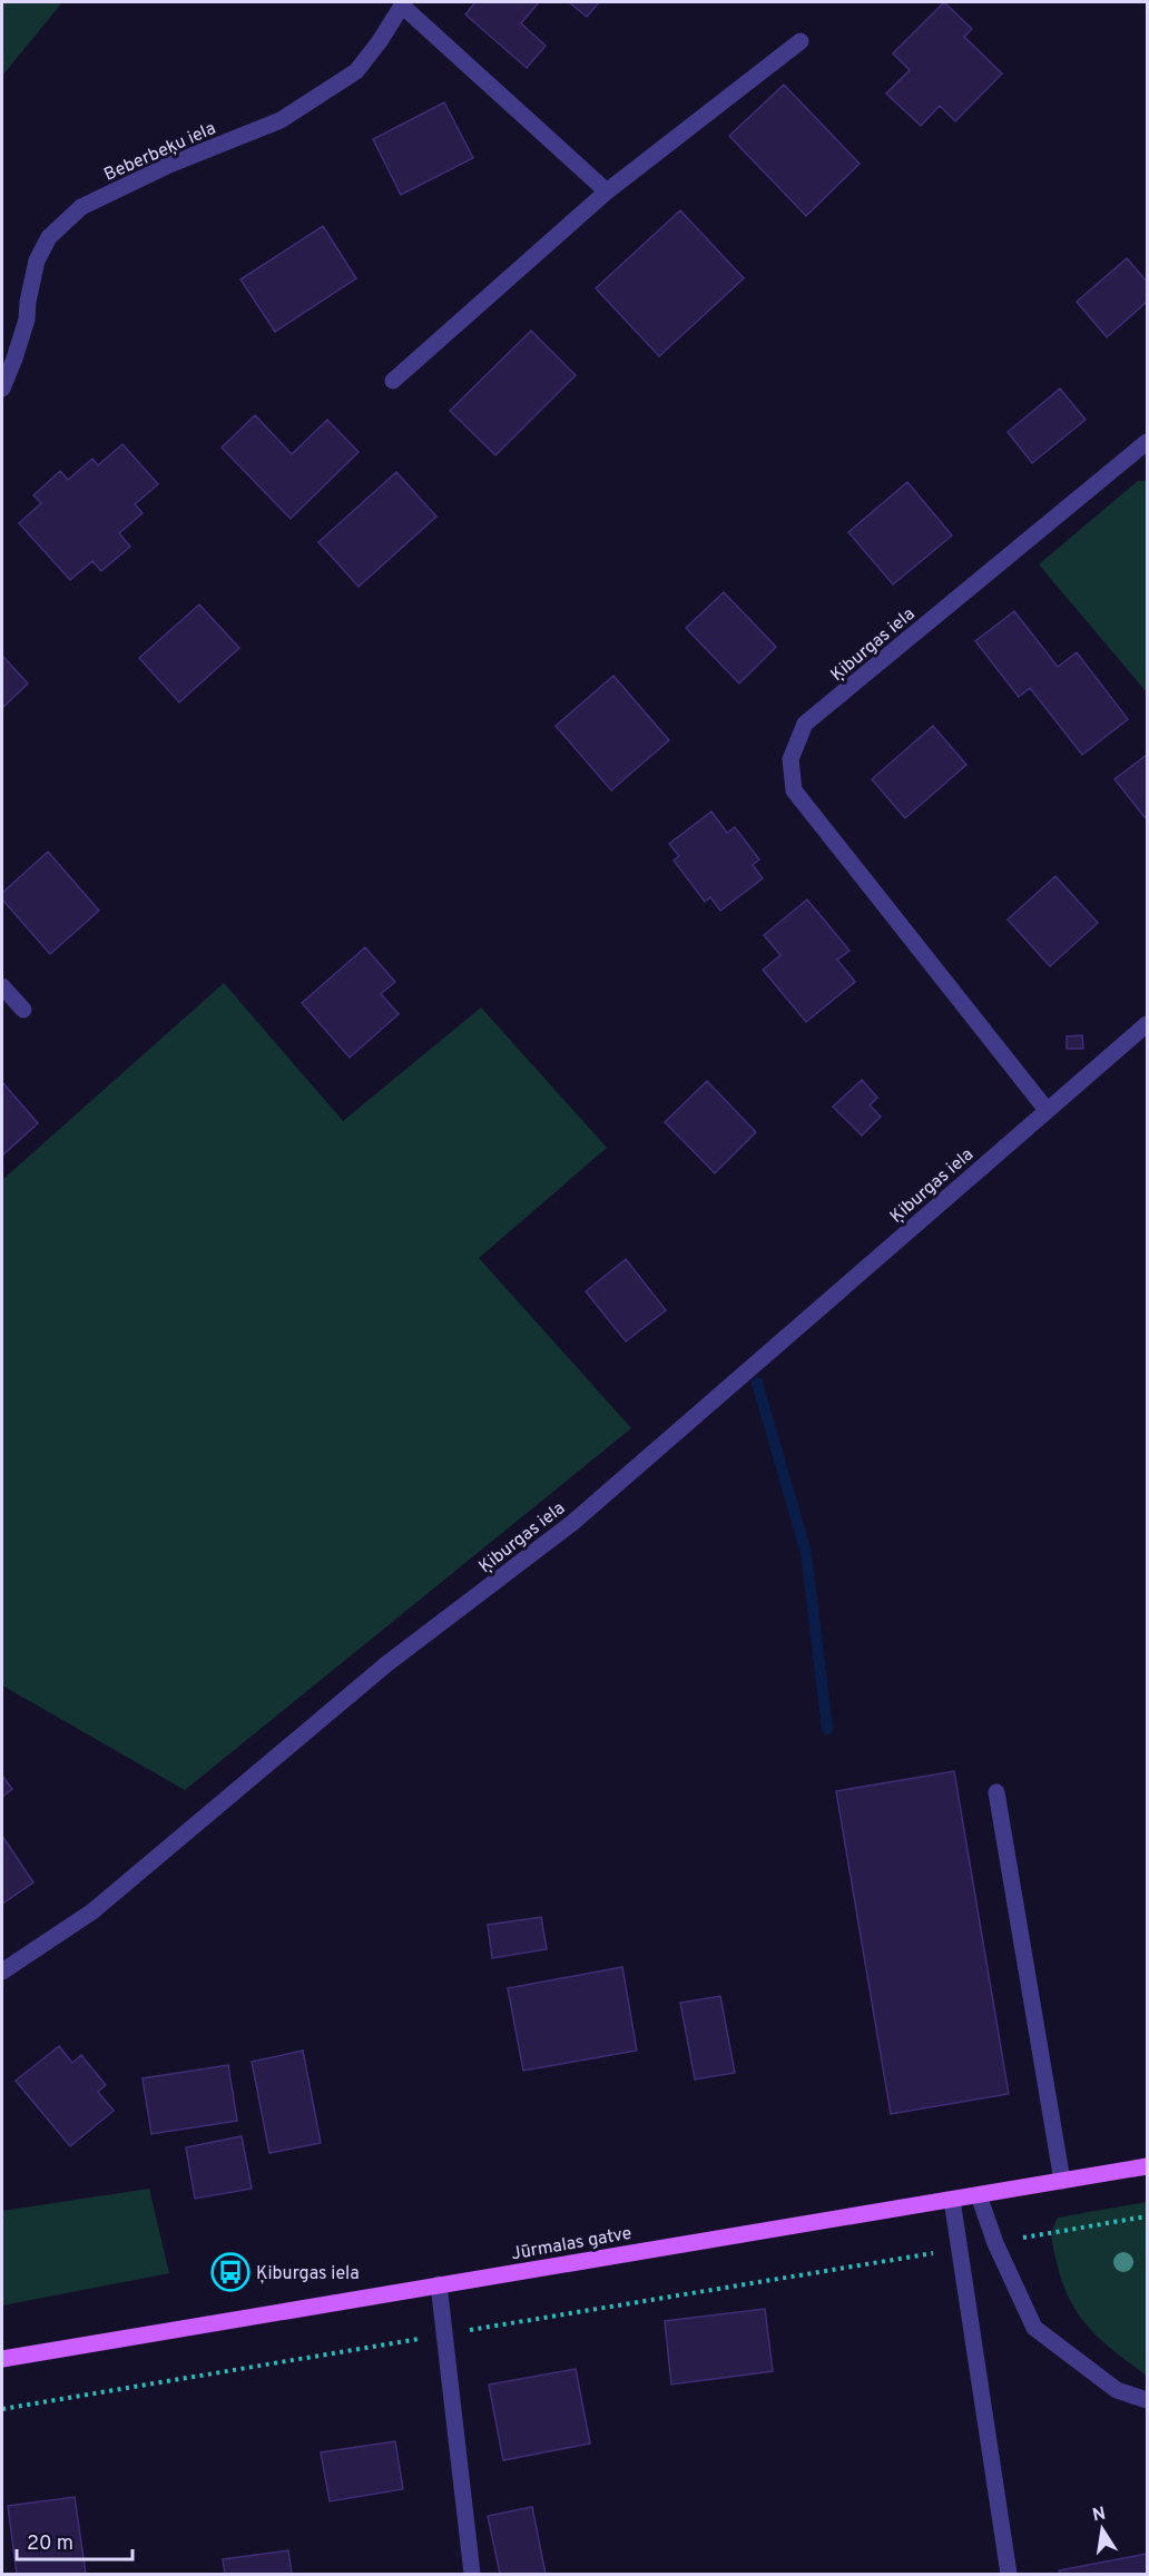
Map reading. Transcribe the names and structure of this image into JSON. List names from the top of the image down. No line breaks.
{"streets":{"main road":["Jūrmalas gatve"],"street":["Beberbeķu iela","Ķiburgas iela"]},"places":{"bus stop":["Ķiburgas iela"]},"scale_bar":"20 m","north":"top"}
